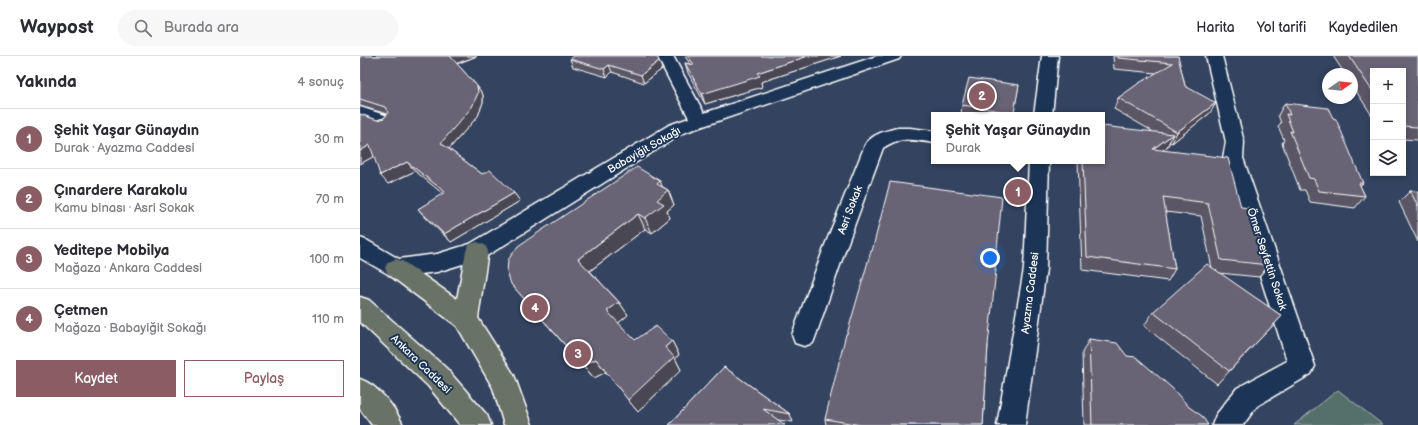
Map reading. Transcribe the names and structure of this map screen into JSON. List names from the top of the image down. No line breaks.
{"streets":{"main road":["Ankara Caddesi"],"street":["Babayiğit Sokağı","Asri Sokak","Ömer Seyfettin Sokak","Ayazma Caddesi"]},"north":"right","page":{"header":"Waypost","search":"Burada ara","nav":["Harita","Yol tarifi","Kaydedilen"],"heading":["Yakında","4 sonuç"],"map_buttons":["+","−"],"pins":["2","1","4","3"],"list":[{"mark":"1","name":"Şehit Yaşar Günaydın","note":"Durak · Ayazma Caddesi","value":"30 m"},{"mark":"2","name":"Çınardere Karakolu","note":"Kamu binası · Asri Sokak","value":"70 m"},{"mark":"3","name":"Yeditepe Mobilya","note":"Mağaza · Ankara Caddesi","value":"100 m"},{"mark":"4","name":"Çetmen","note":"Mağaza · Babayiğit Sokağı","value":"110 m"}],"popup":["Şehit Yaşar Günaydın","Durak"],"buttons":["Kaydet","Paylaş"]}}
